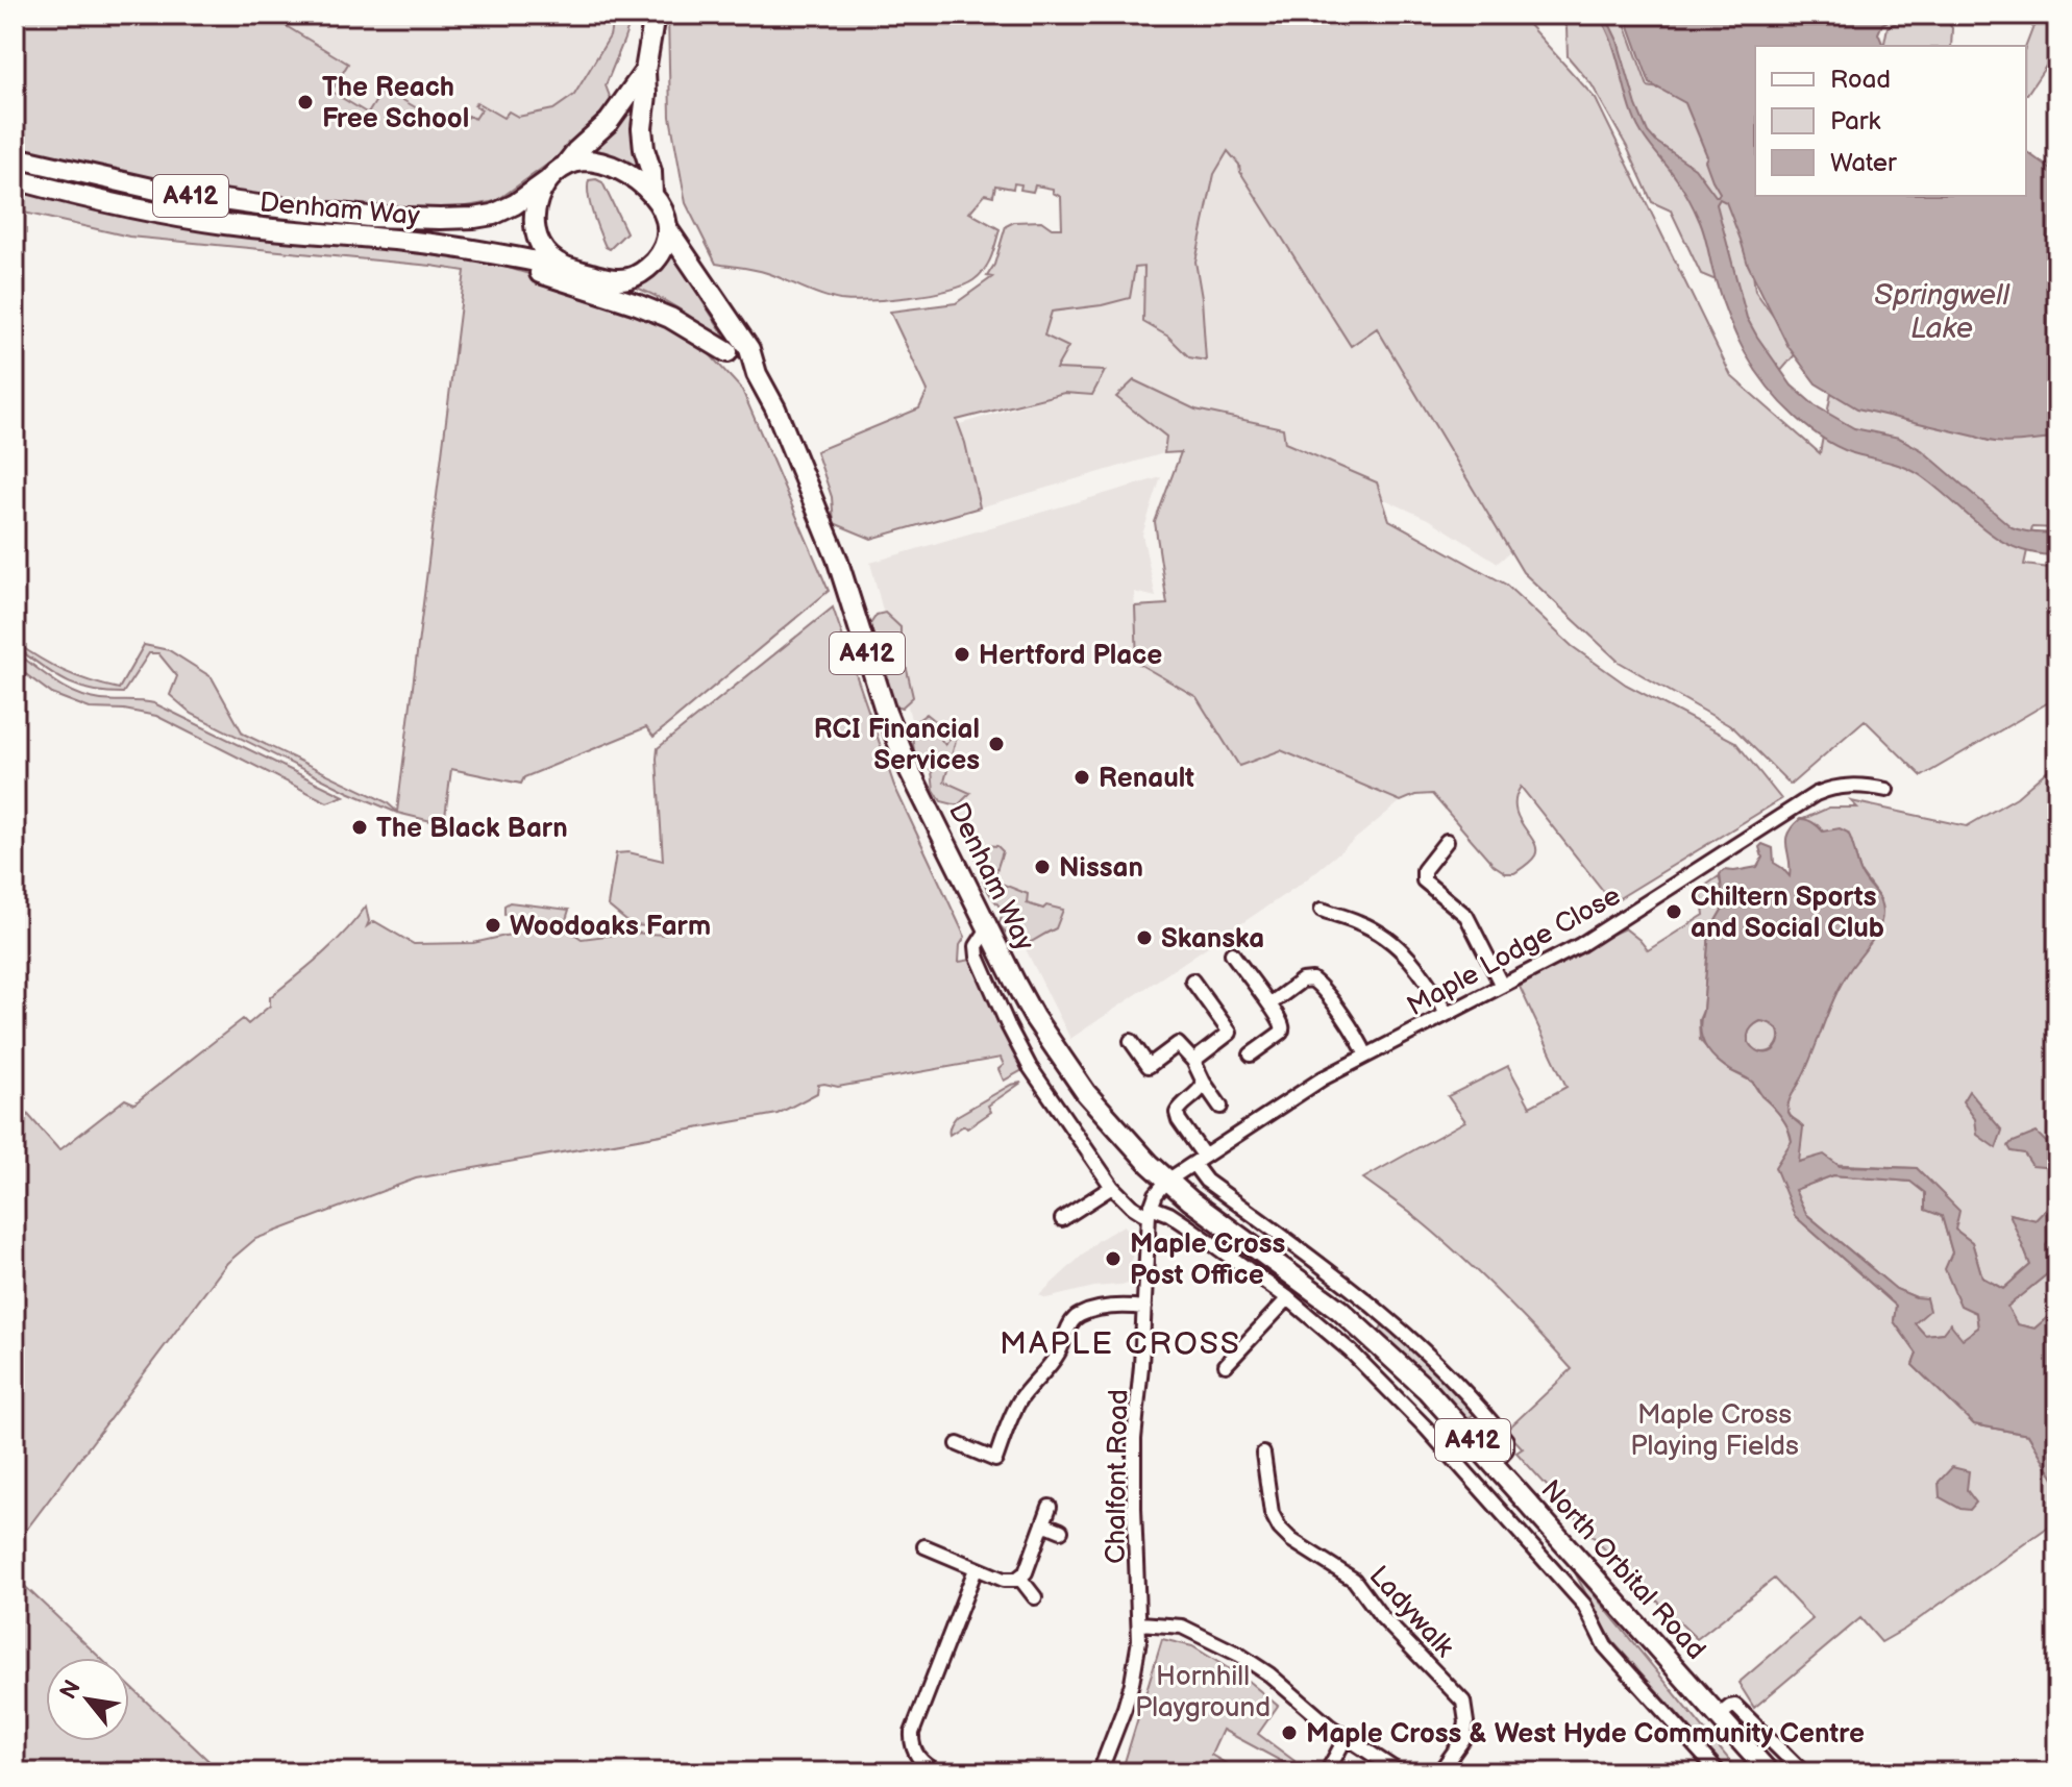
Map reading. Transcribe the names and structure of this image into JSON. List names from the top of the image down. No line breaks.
{"streets":{"main road":["A412","Denham Way","North Orbital Road"],"street":["Maple Lodge Close","Chalfont Road","Ladywalk"]},"crossings":[["A412","Denham Way"],["Denham Way","Maple Lodge Close"],["Denham Way","North Orbital Road"],["Maple Lodge Close","North Orbital Road"]],"districts":["MAPLE CROSS"],"water":["Springwell Lake"],"parks":["Maple Cross Playing Fields","Hornhill Playground"],"places":["The Reach Free School","Hertford Place","RCI Financial Services","Renault","The Black Barn","Nissan","Chiltern Sports and Social Club","Woodoaks Farm","Skanska","Maple Cross Post Office","Maple Cross & West Hyde Community Centre"],"legend":["Road","Park","Water"],"north":"top left"}
